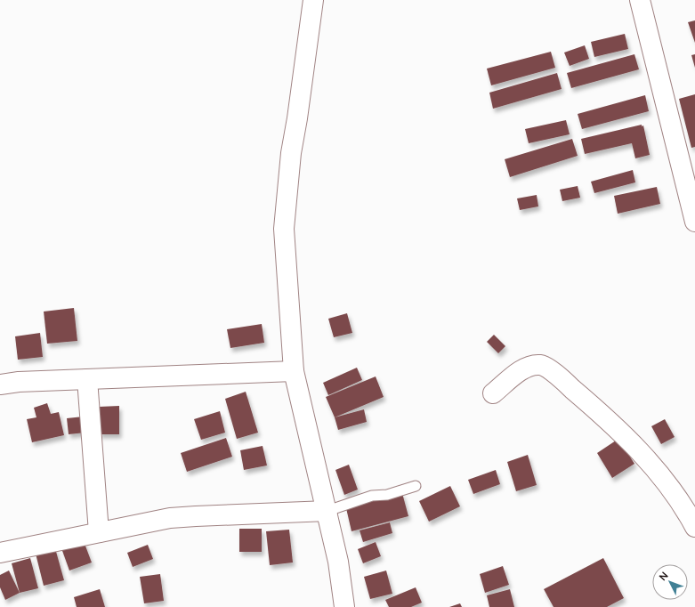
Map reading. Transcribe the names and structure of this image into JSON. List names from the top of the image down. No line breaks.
{"north":"top left"}
